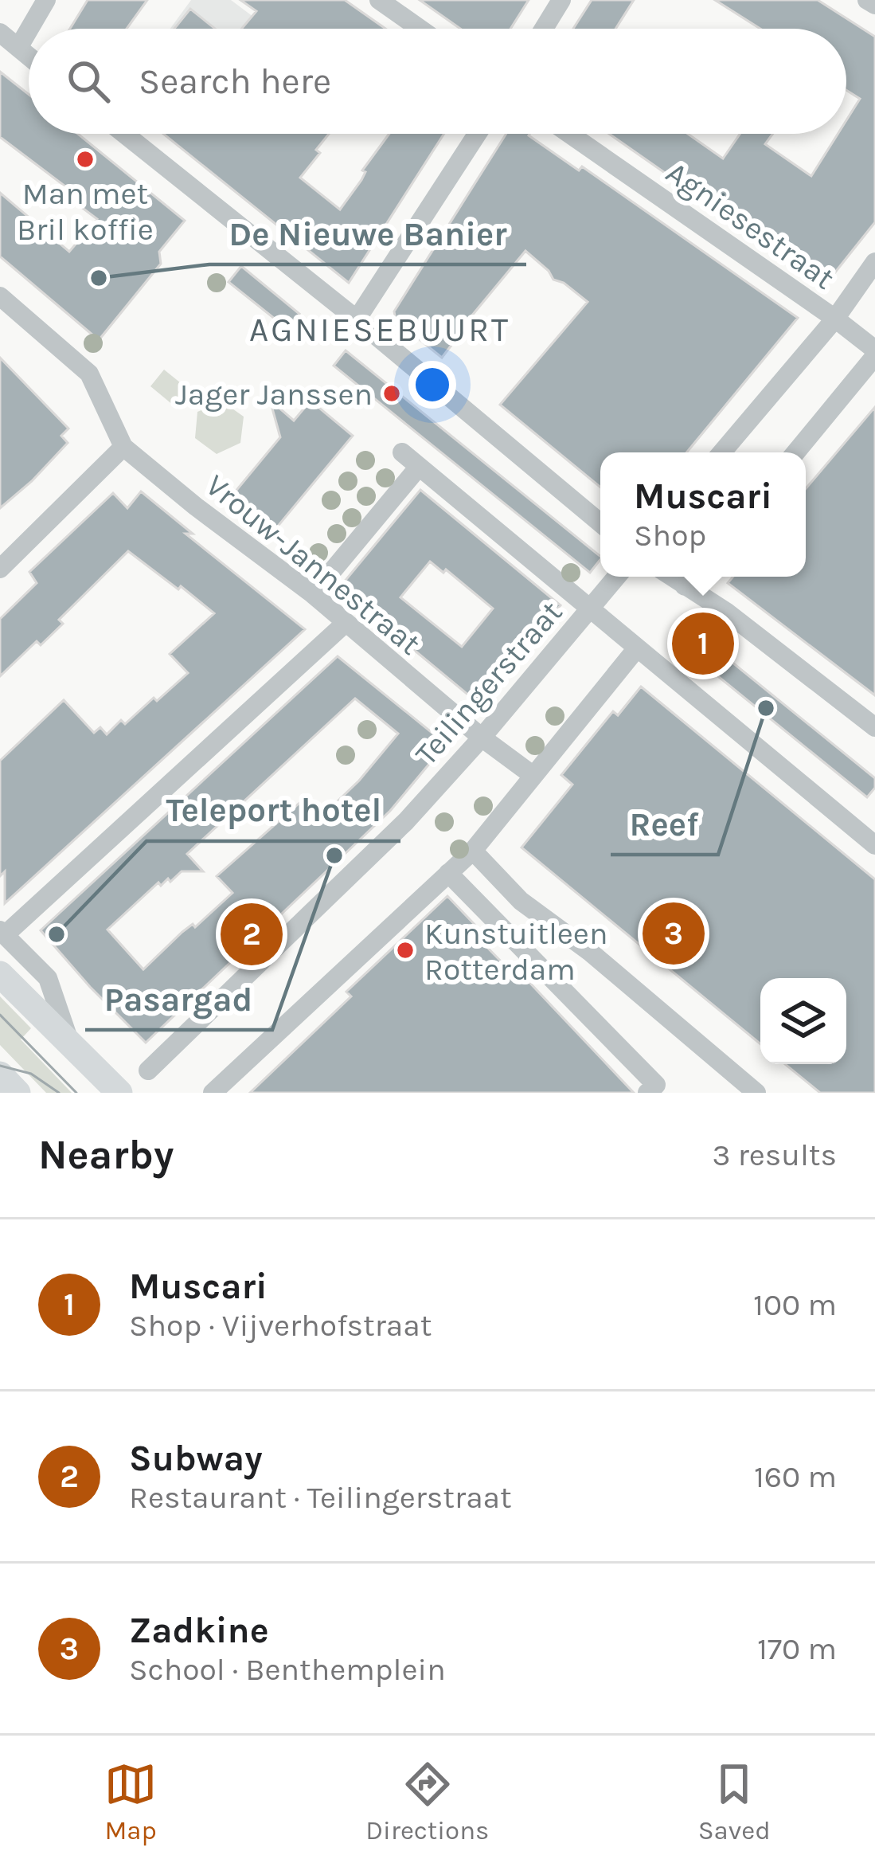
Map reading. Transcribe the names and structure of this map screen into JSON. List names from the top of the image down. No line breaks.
{"streets":{"street":["Agniesestraat","Vrouw-Jannestraat","Teilingerstraat"]},"crossings":[["Vrouw-Jannestraat","Teilingerstraat"]],"districts":["AGNIESEBUURT"],"places":["Man met Bril koffie","De Nieuwe Banier","Jager Janssen","Reef","Pasargad","Teleport hotel","Kunstuitleen Rotterdam"],"page":{"search":"Search here","popup":["Muscari","Shop"],"pins":["1","3","2"],"heading":["Nearby","3 results"],"list":[{"mark":"1","name":"Muscari","note":"Shop · Vijverhofstraat","value":"100 m"},{"mark":"2","name":"Subway","note":"Restaurant · Teilingerstraat","value":"160 m"},{"mark":"3","name":"Zadkine","note":"School · Benthemplein","value":"170 m"}],"nav":["Map","Directions","Saved"]}}
